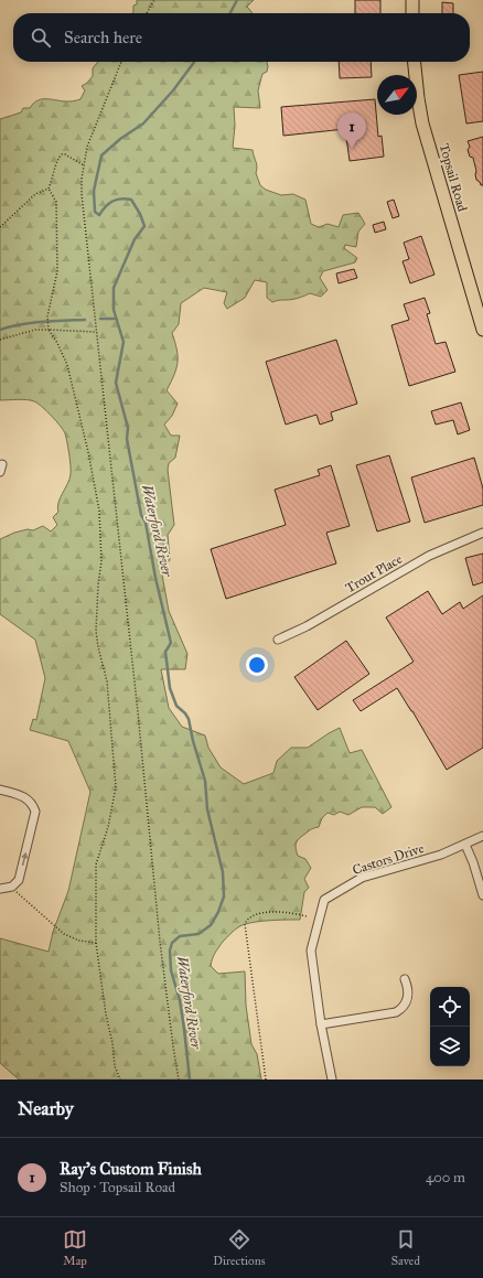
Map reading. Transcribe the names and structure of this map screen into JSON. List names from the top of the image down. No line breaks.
{"streets":{"main road":["Topsail Road"],"street":["Trout Place","Castors Drive"]},"water":["Waterford River"],"north":"top right","page":{"search":"Search here","pins":"1","heading":"Nearby","list":[{"mark":"1","name":"Ray's Custom Finish","note":"Shop · Topsail Road","value":"400 m"}],"nav":["Map","Directions","Saved"]}}
